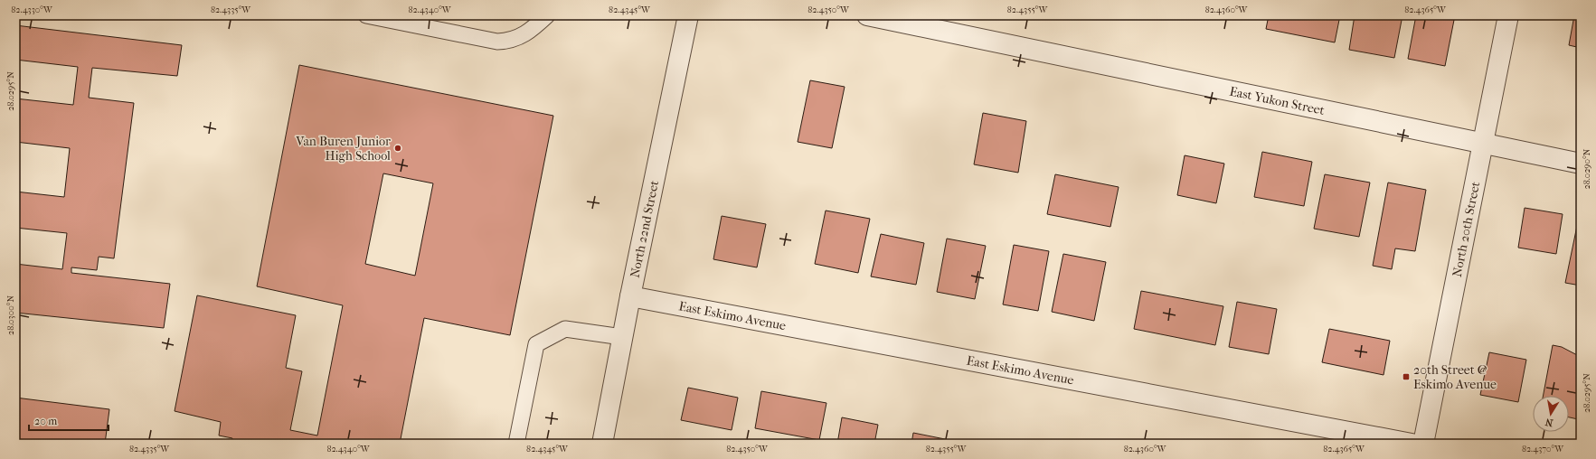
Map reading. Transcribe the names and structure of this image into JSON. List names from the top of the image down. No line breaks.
{"streets":{"street":["East Yukon Street","North 22nd Street","North 20th Street","East Eskimo Avenue"]},"crossings":[["East Yukon Street","North 20th Street"],["North 22nd Street","East Eskimo Avenue"]],"places":{"other":["Van Buren Junior High School"],"transit":["20th Street @ Eskimo Avenue"]},"scale_bar":"20 m","north":"bottom","coordinates":["82.4330°W","82.4335°W","82.4340°W","82.4345°W","82.4350°W","82.4355°W","82.4360°W","82.4365°W","28.0295°N","28.0290°N","28.0300°N","82.4370°W"]}
